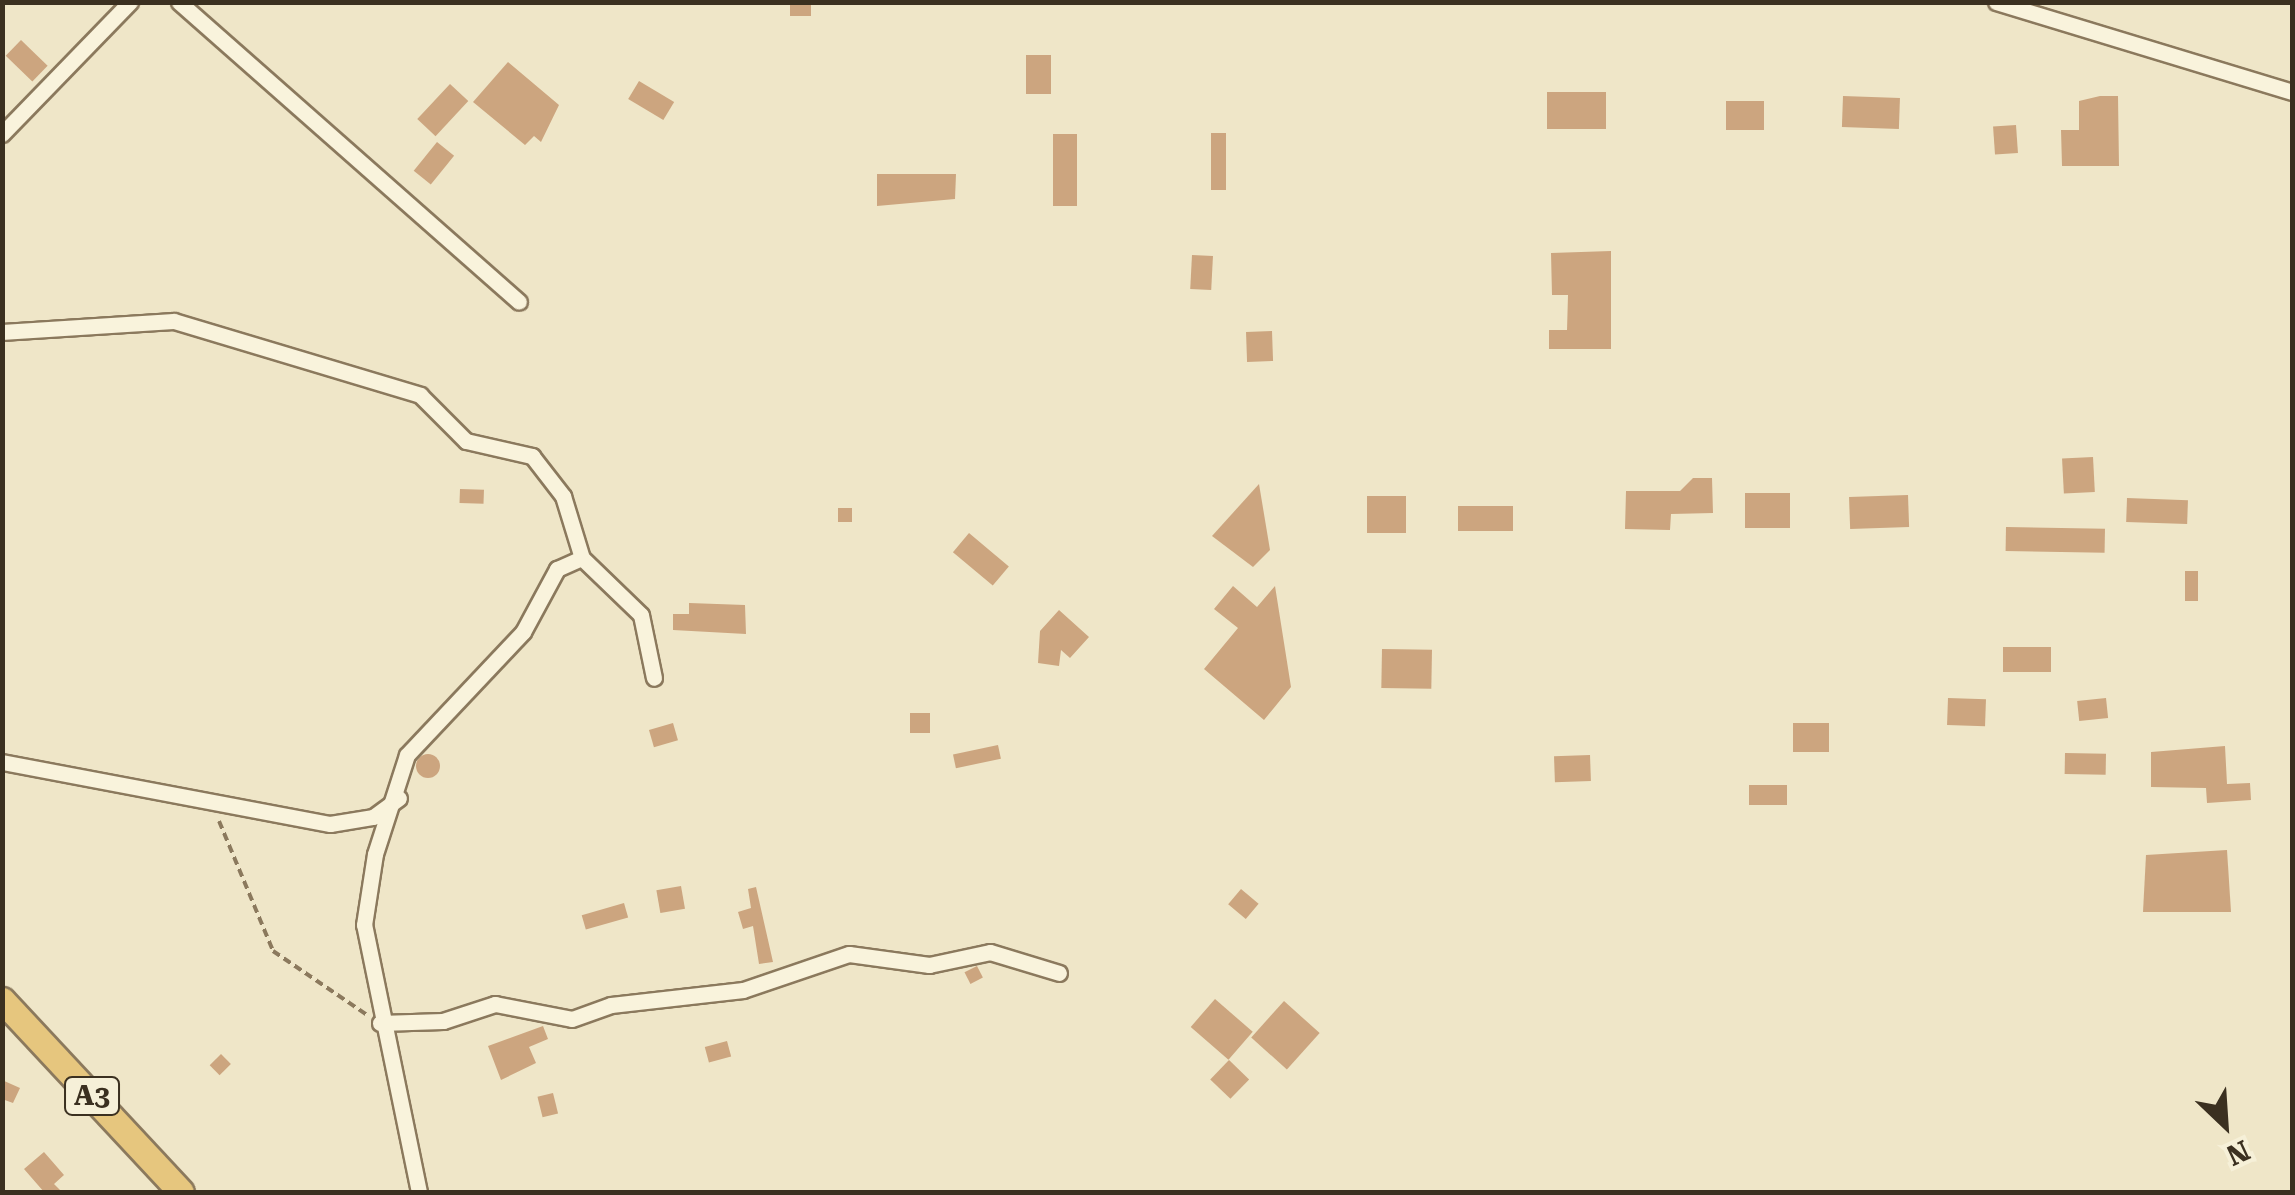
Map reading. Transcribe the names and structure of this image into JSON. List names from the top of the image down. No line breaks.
{"streets":{"highway":["A3"]},"north":"bottom right"}
